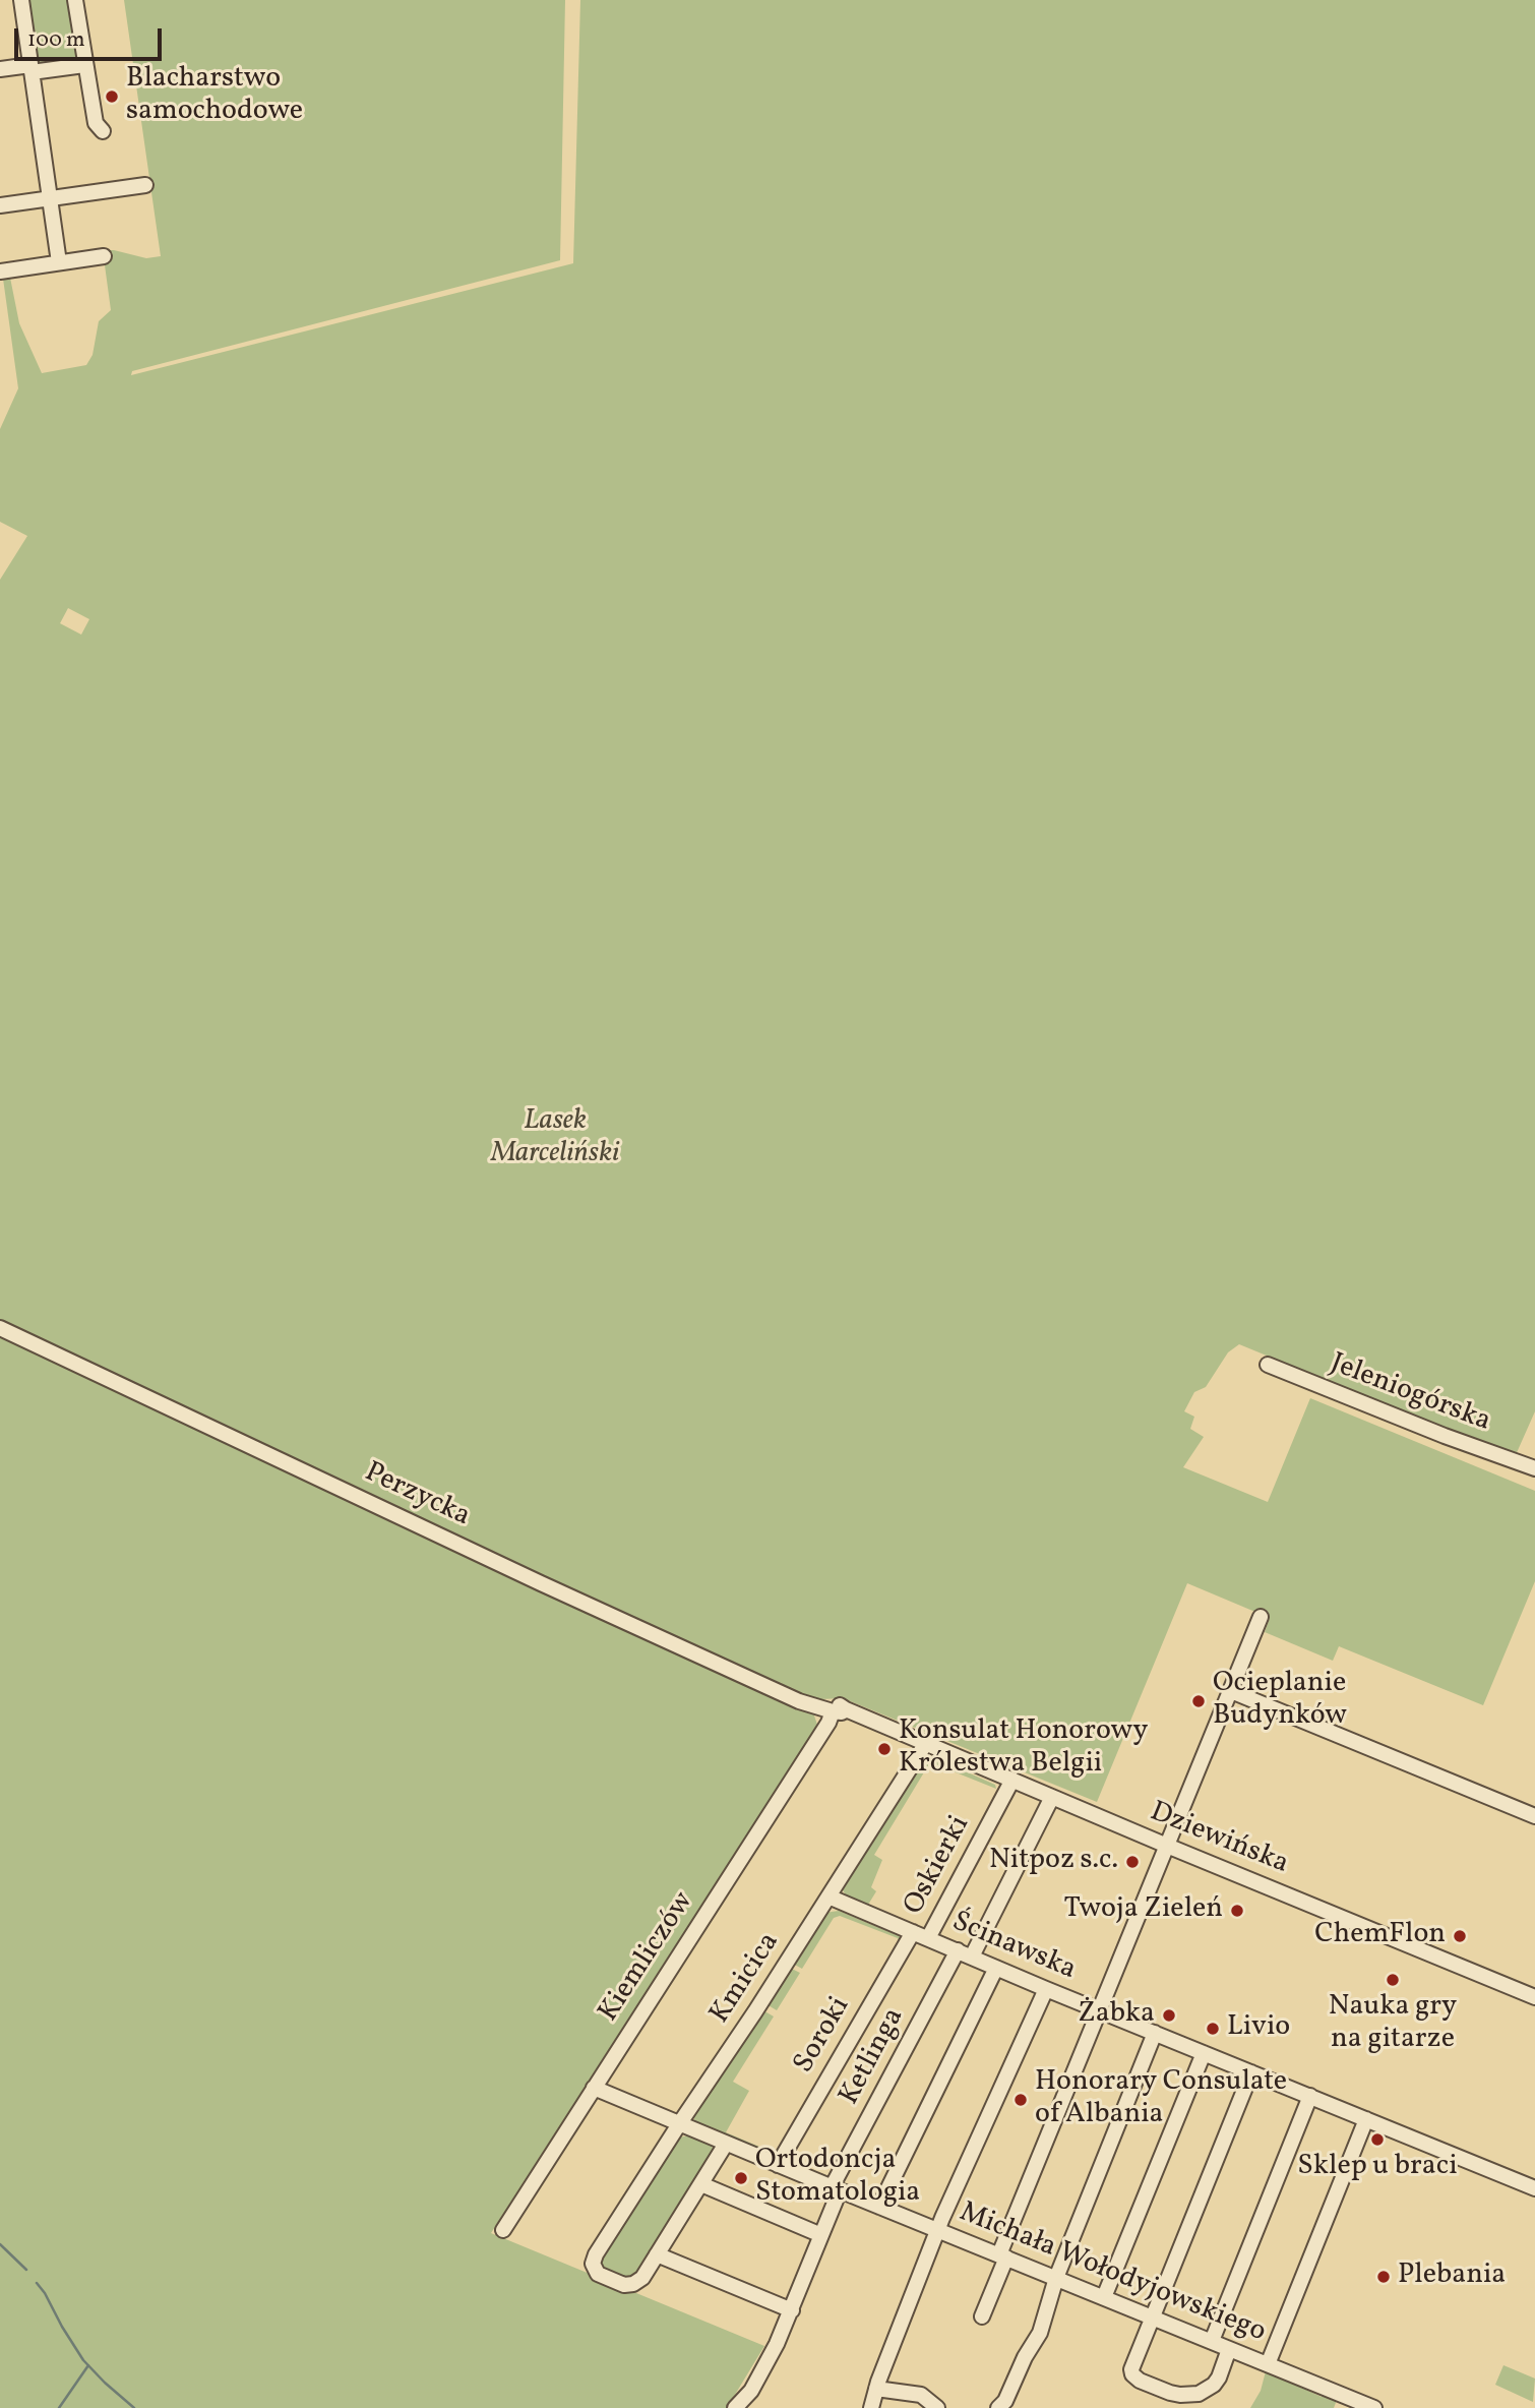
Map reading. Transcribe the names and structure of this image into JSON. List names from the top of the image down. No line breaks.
{"streets":{"street":["Jeleniogórska","Perzycka","Dziewińska","Oskierki","Ścinawska","Kiemliczów","Kmicica","Soroki","Ketlinga","Michała Wołodyjowskiego"]},"crossings":[["Perzycka","Dziewińska"],["Dziewińska","Oskierki"],["Dziewińska","Kiemliczów"],["Dziewińska","Kmicica"],["Dziewińska","Ketlinga"],["Oskierki","Ścinawska"],["Ścinawska","Kmicica"],["Ścinawska","Soroki"],["Ścinawska","Ketlinga"],["Kiemliczów","Michała Wołodyjowskiego"],["Kmicica","Michała Wołodyjowskiego"],["Soroki","Michała Wołodyjowskiego"],["Ketlinga","Michała Wołodyjowskiego"]],"parks":["Lasek Marceliński"],"places":["Blacharstwo samochodowe","Ocieplanie Budynków","Konsulat Honorowy Królestwa Belgii","Nitpoz s.c.","Twoja Zieleń","ChemFlon","Nauka gry na gitarze","Żabka","Livio","Honorary Consulate of Albania","Sklep u braci","Ortodoncja Stomatologia","Plebania"],"scale_bar":"100 m"}
